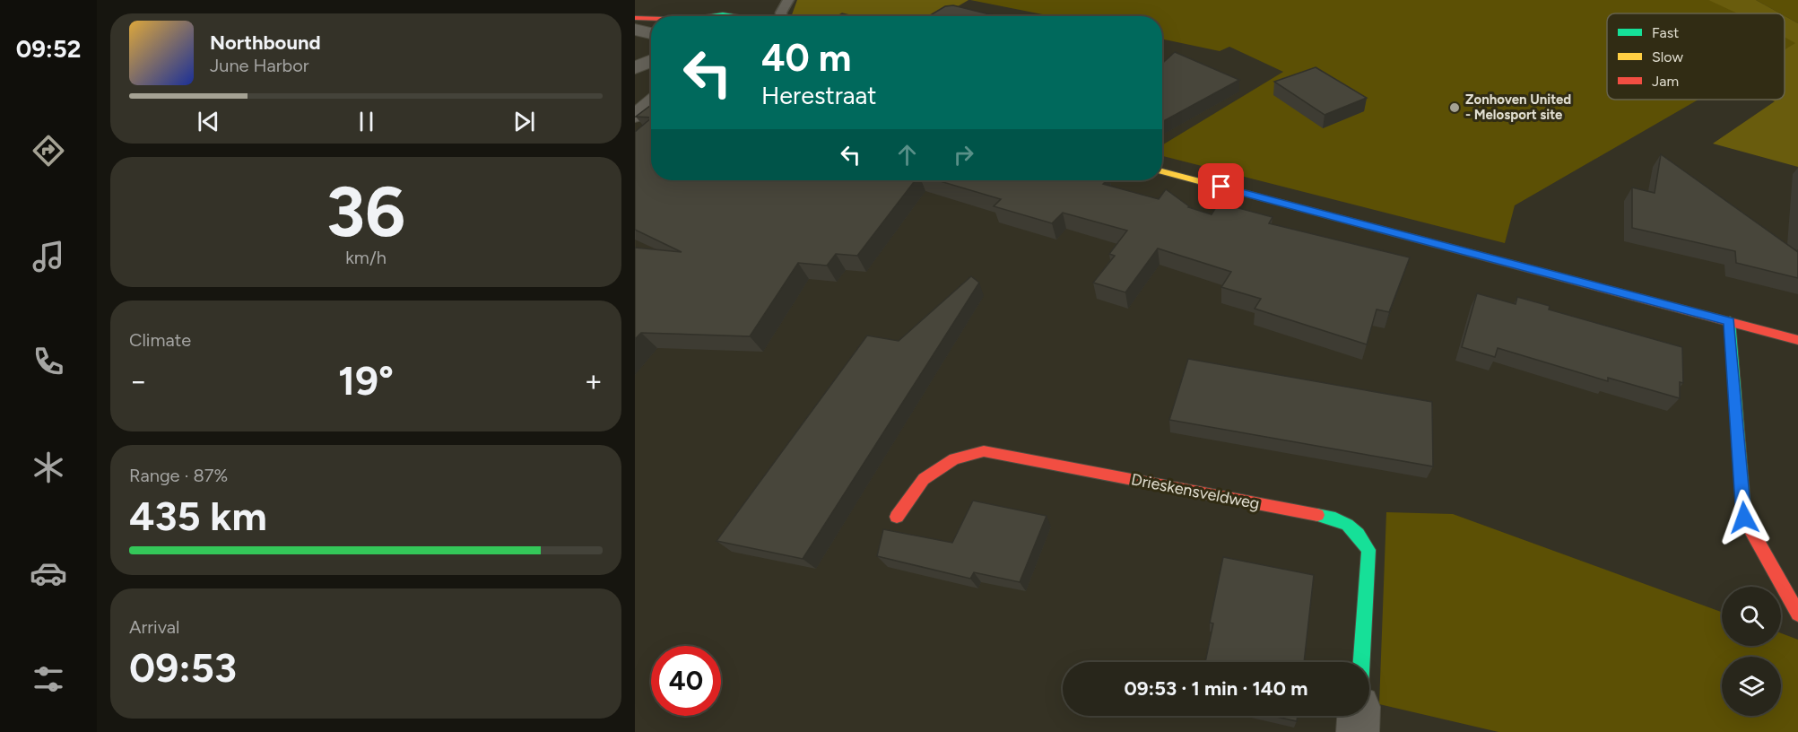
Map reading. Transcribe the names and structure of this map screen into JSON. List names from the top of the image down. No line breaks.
{"streets":{"street":["Drieskensveldweg"]},"places":["Zonhoven United - Melosport site"],"legend":["Fast","Slow","Jam"],"page":{"tabs":"09:52","turn":["40 m","Herestraat"],"song":["Northbound","June Harbor"],"tile":[["36","km/h"],"Climate",["Range · 87%","435 km"],["Arrival","09:53"]],"heat":["−","19°","+"],"limit":"40","trip":"09:53 · 1 min · 140 m"}}
